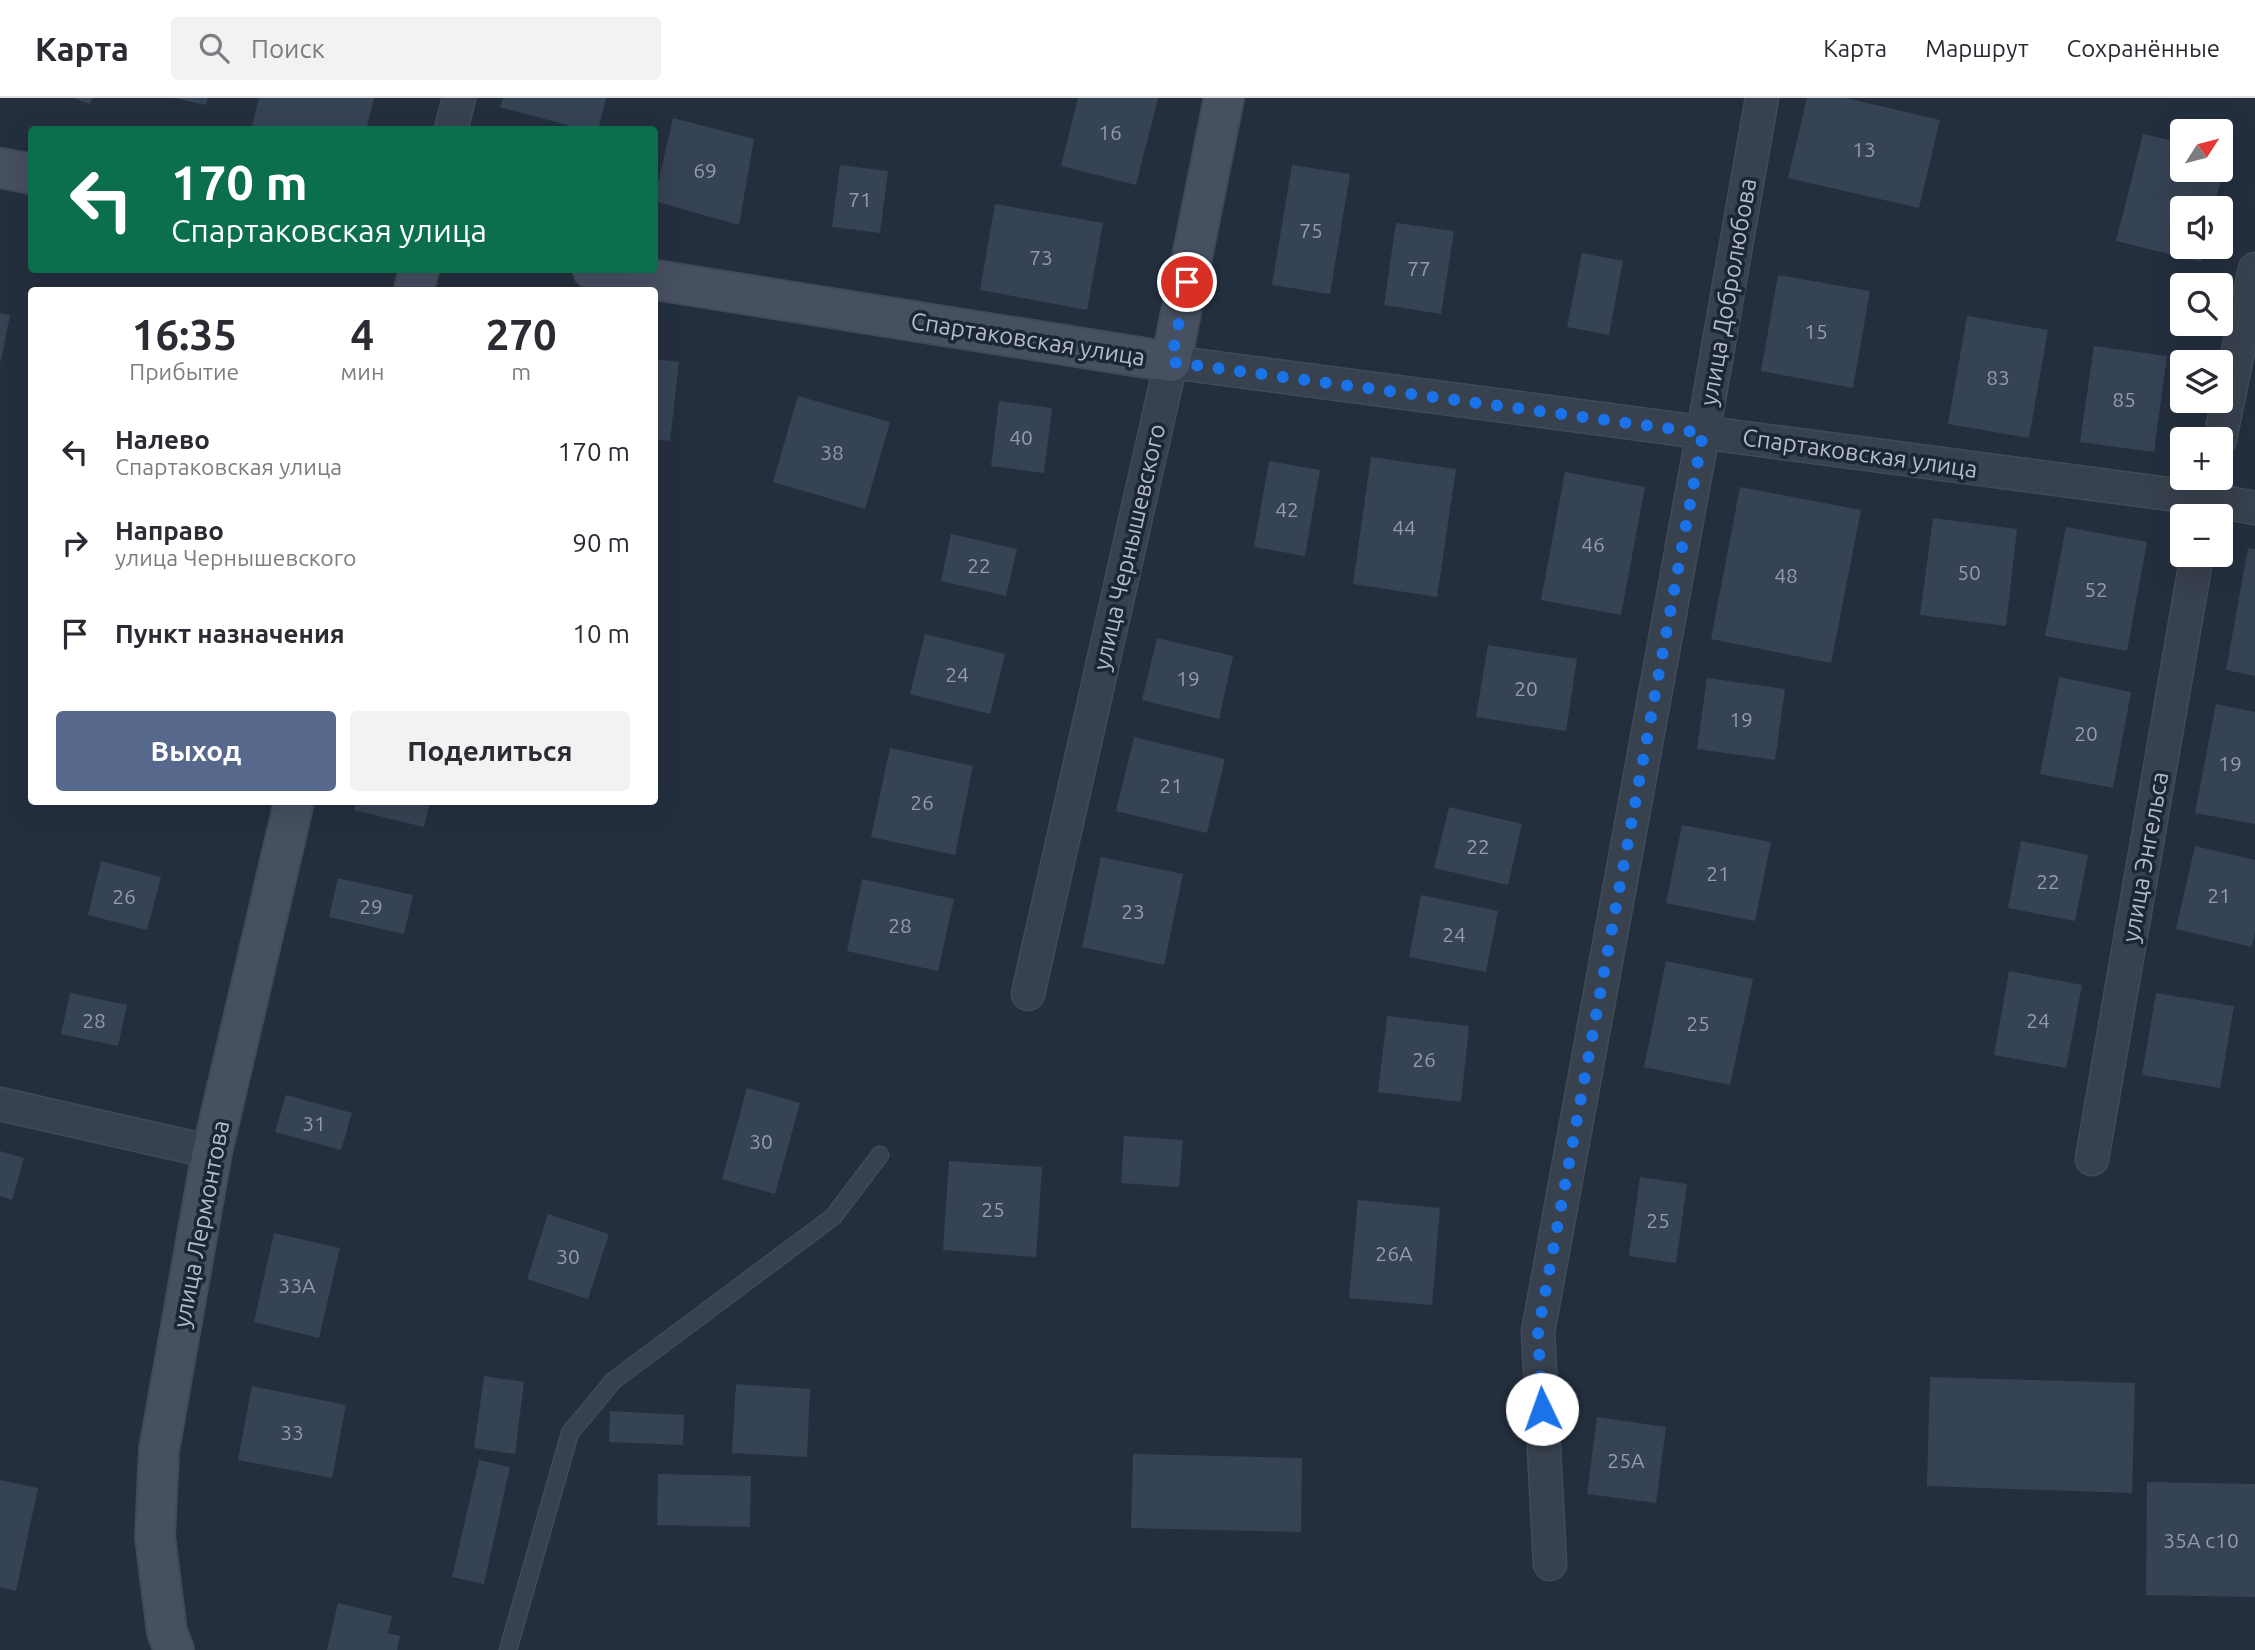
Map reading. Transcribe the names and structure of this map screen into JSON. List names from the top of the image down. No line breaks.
{"streets":{"street":["улица Добролюбова","Спартаковская улица","улица Чернышевского","улица Энгельса","улица Лермонтова"]},"crossings":[["улица Добролюбова","Спартаковская улица"],["Спартаковская улица","улица Чернышевского"]],"house_numbers":["16","13","69","71","75","73","77","15","83","85","40","38","42","44","46","22","50","48","52","24","19","20","19","20","19","21","26","22","21","22","21","26","29","23","28","24","28","24","25","26","31","30","25","25","26А","30","33А","33","25А","35А с10"],"north":"top right","page":{"header":"Карта","search":"Поиск","nav":["Карта","Маршрут","Сохранённые"],"map_buttons":["+","−"],"turn":["170 m","Спартаковская улица"],"eta":["16:35","Прибытие","4","мин","270","m"],"list":[{"name":"Налево","note":"Спартаковская улица","value":"170 m"},{"name":"Направо","note":"улица Чернышевского","value":"90 m"},{"name":"Пункт назначения","value":"10 m"}],"buttons":["Выход","Поделиться"]}}
